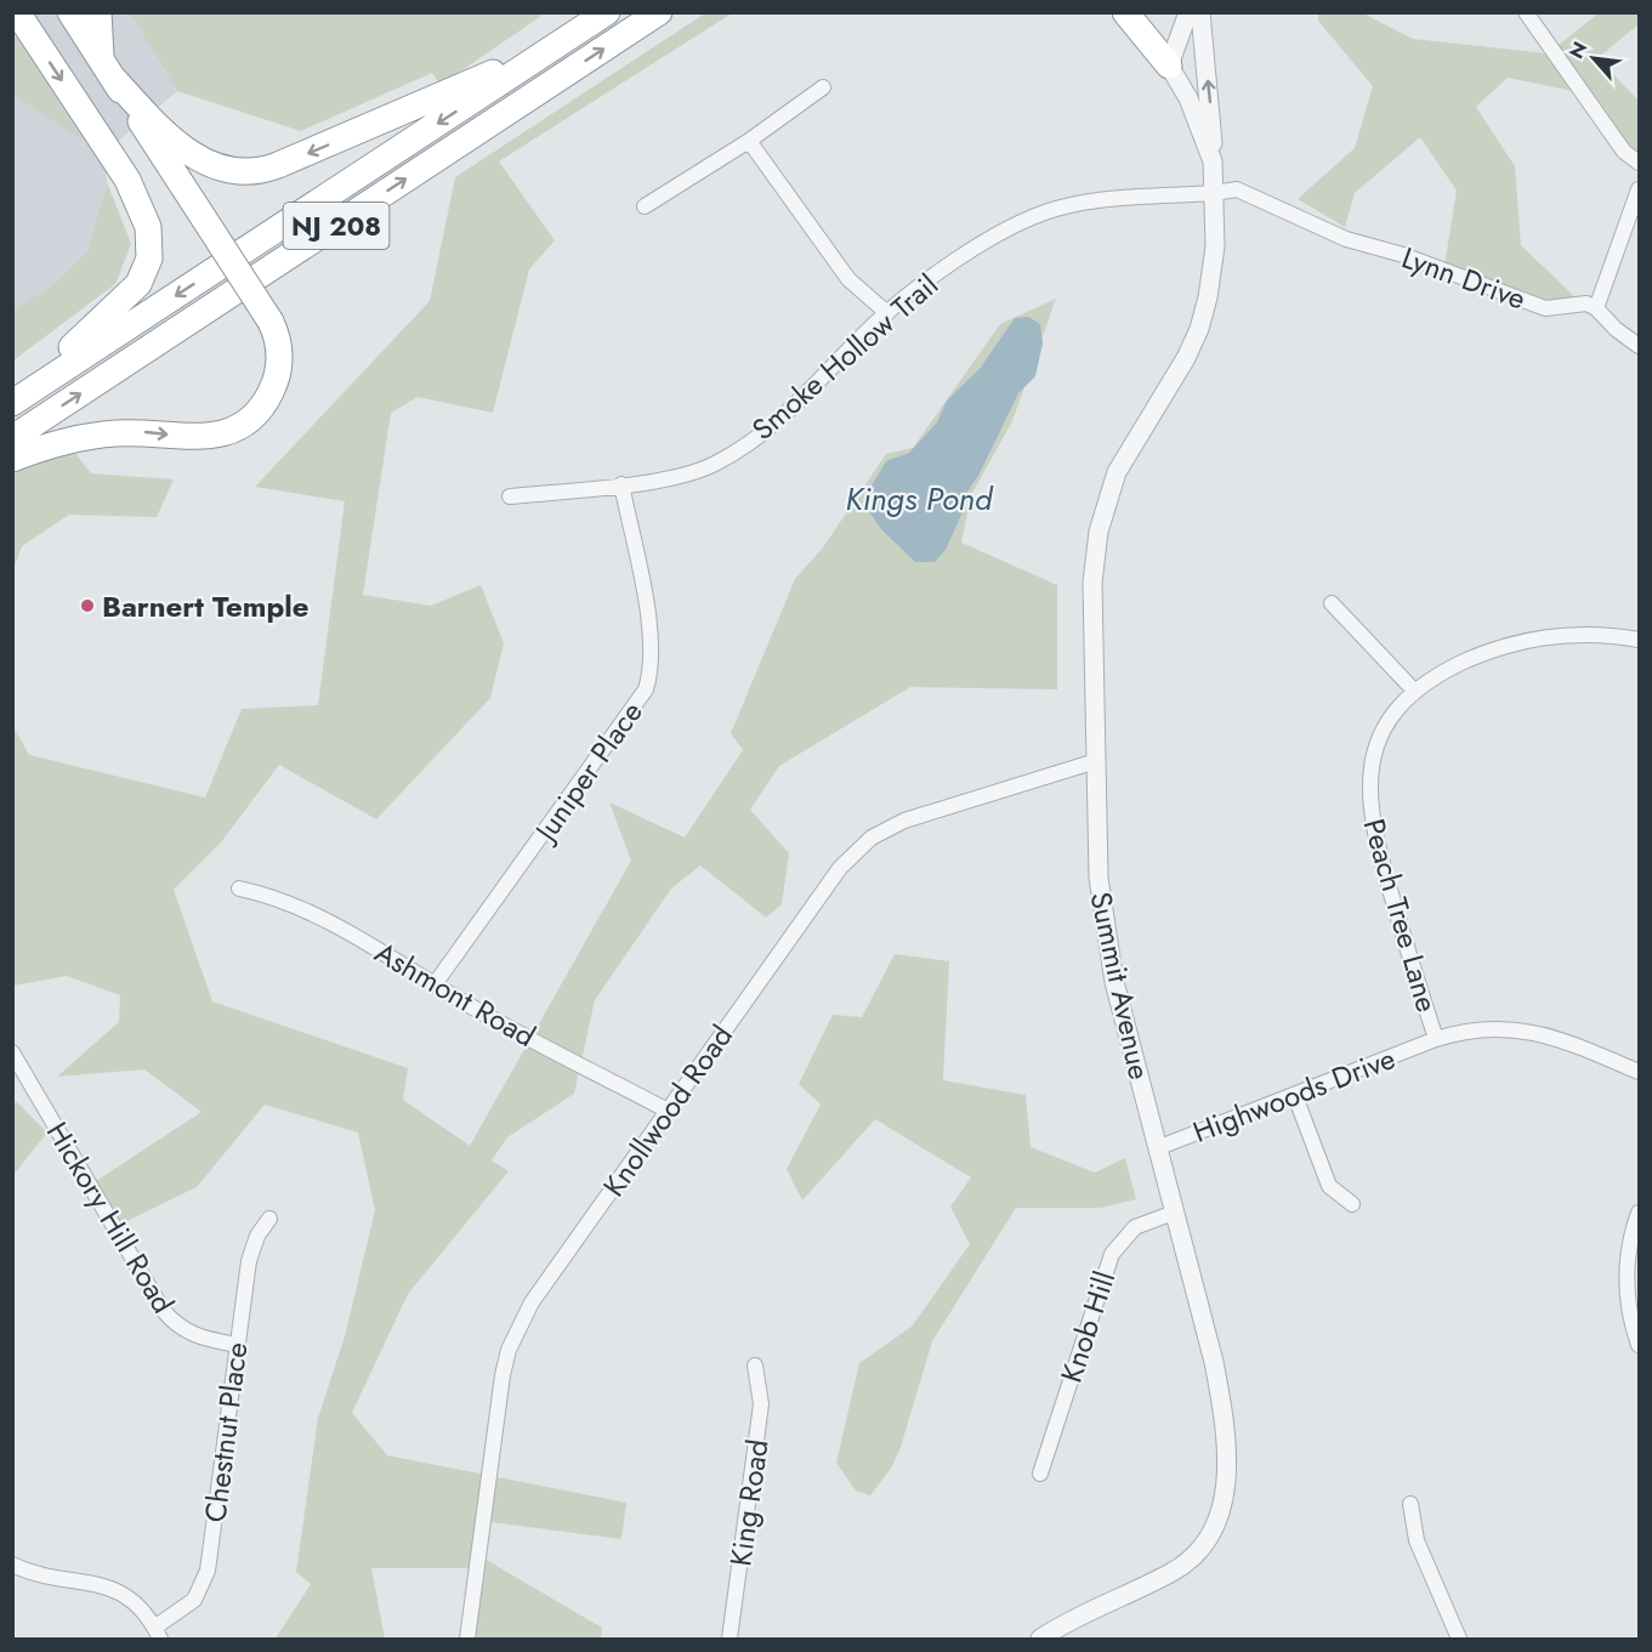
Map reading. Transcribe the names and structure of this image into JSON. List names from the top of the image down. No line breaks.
{"streets":{"highway":["NJ 208"],"street":["Lynn Drive","Smoke Hollow Trail","Juniper Place","Peach Tree Lane","Summit Avenue","Ashmont Road","Highwoods Drive","Knollwood Road","Hickory Hill Road","Knob Hill","Chestnut Place","King Road"]},"crossings":[["Lynn Drive","Smoke Hollow Trail"],["Lynn Drive","Summit Avenue"],["Smoke Hollow Trail","Juniper Place"],["Smoke Hollow Trail","Summit Avenue"],["Juniper Place","Ashmont Road"],["Peach Tree Lane","Highwoods Drive"],["Summit Avenue","Highwoods Drive"],["Summit Avenue","Knollwood Road"],["Summit Avenue","Knob Hill"],["Ashmont Road","Knollwood Road"],["Hickory Hill Road","Chestnut Place"]],"water":["Kings Pond"],"places":["Barnert Temple"],"north":"top left"}
